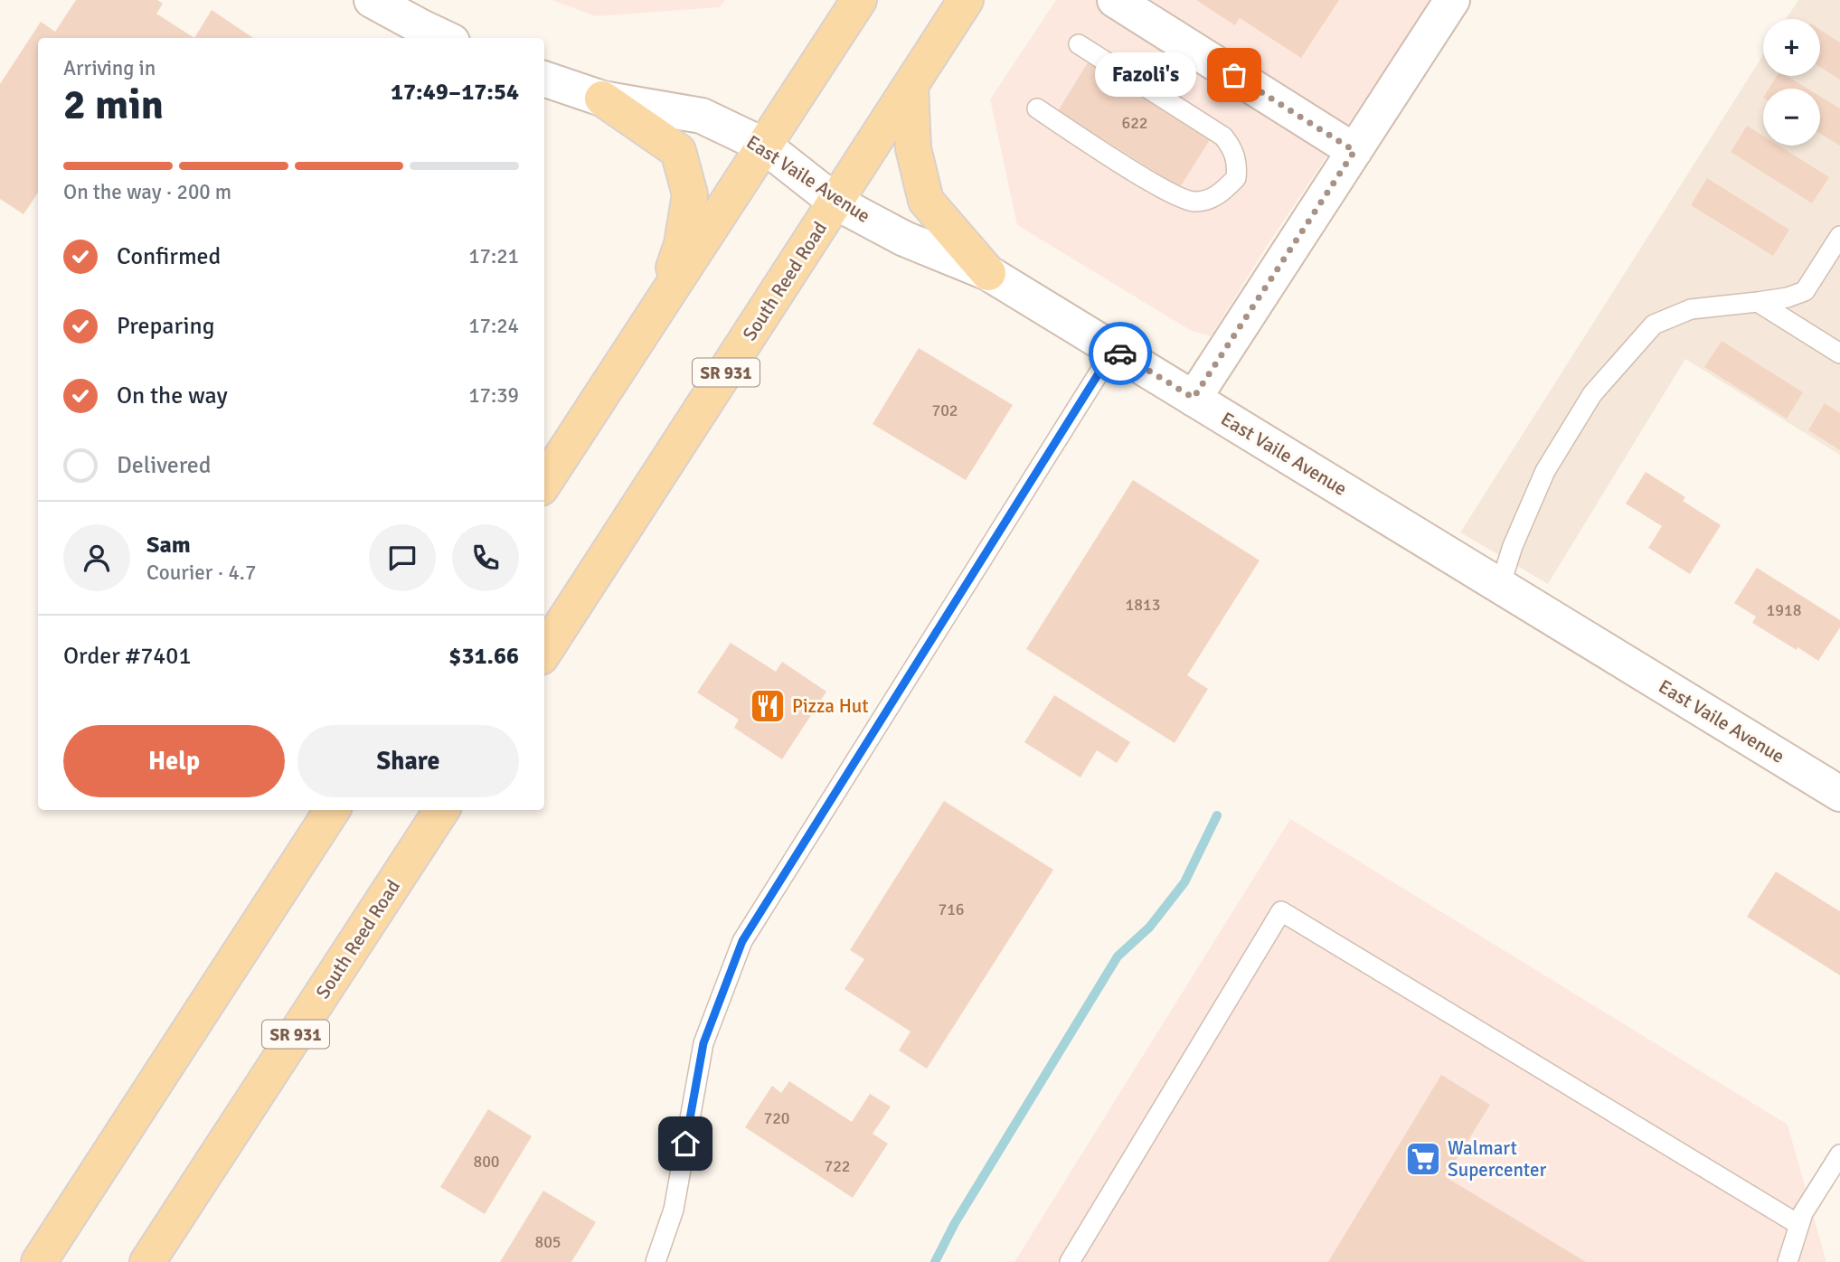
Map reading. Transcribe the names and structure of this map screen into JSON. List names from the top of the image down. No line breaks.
{"streets":{"main road":["South Reed Road","SR 931"],"street":["East Vaile Avenue"]},"crossings":[["East Vaile Avenue","South Reed Road"]],"places":{"other":["Fazoli's"],"restaurant":["Pizza Hut"],"supermarket":["Walmart Supercenter"]},"house_numbers":["622","702","1813","1918","716","720","800","722","805"],"page":{"map_buttons":["+","−"],"heading":["2 min","Arriving in","17:49–17:54"],"panel":["Sam","Courier · 4.7","Order #7401","$31.66"],"bubble":"Fazoli's","bar":"On the way · 200 m","list":[["Confirmed","17:21"],["Preparing","17:24"],["On the way","17:39"],"Delivered"],"buttons":["Help","Share"]}}
